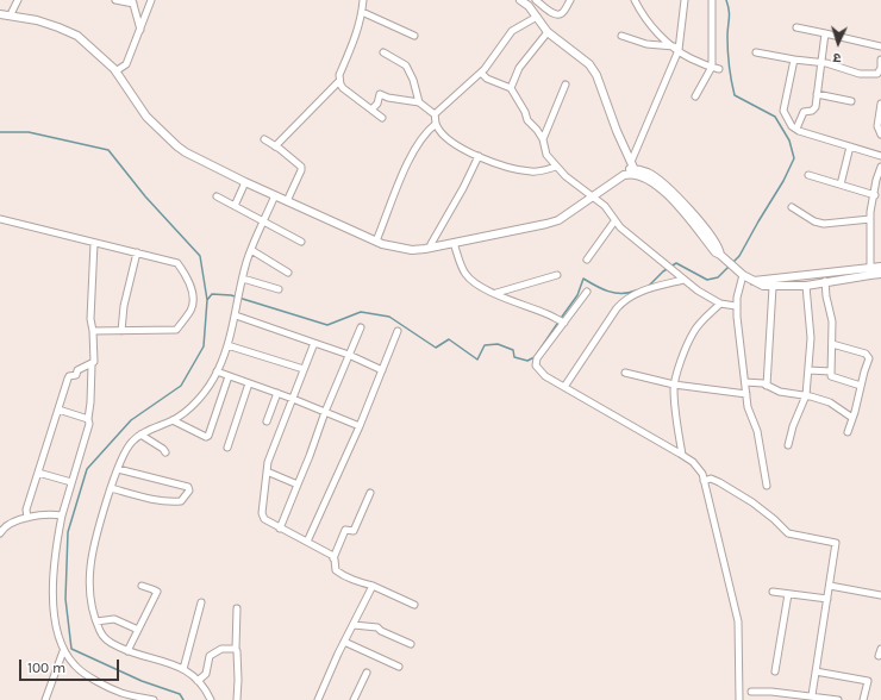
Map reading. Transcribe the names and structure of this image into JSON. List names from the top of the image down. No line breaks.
{"scale_bar":"100 m","north":"bottom"}
